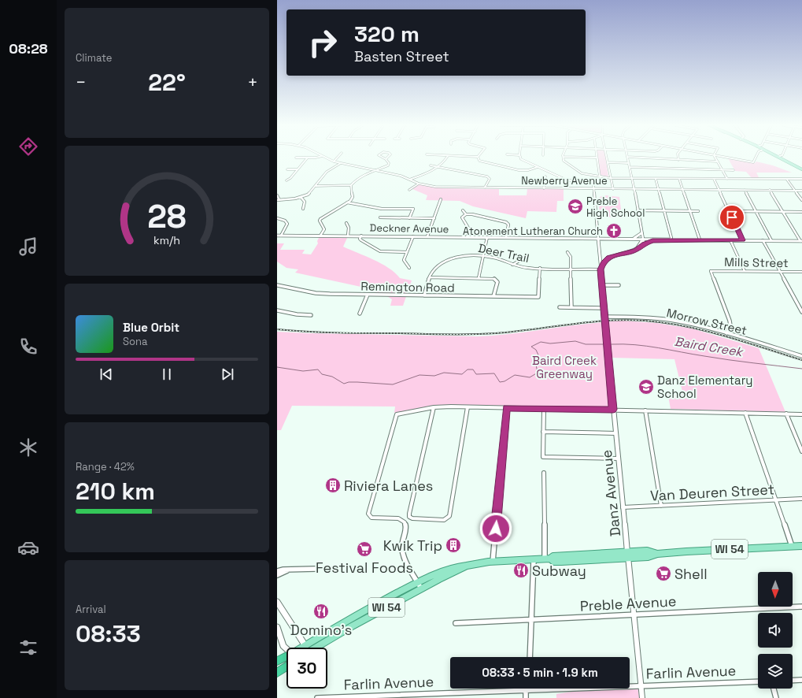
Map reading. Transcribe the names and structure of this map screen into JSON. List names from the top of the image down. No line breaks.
{"streets":{"highway":["WI 54"],"street":["Newberry Avenue","Deckner Avenue","Deer Trail","Mills Street","Remington Road","Morrow Street","Van Deuren Street","Danz Avenue","Preble Avenue","Farlin Avenue"]},"crossings":[["Deckner Avenue","Danz Avenue"],["Deer Trail","Remington Road"],["Deer Trail","Danz Avenue"],["Mills Street","Morrow Street"],["Morrow Street","Danz Avenue"],["Van Deuren Street","Danz Avenue"],["Danz Avenue","WI 54"],["Danz Avenue","Preble Avenue"],["Danz Avenue","Farlin Avenue"]],"water":["Baird Creek"],"parks":["Baird Creek Greenway"],"places":{"school or university":["Preble High School","Danz Elementary School"],"church":["Atonement Lutheran Church"],"building":["Riviera Lanes","Kwik Trip"],"supermarket":["Festival Foods","Shell"],"restaurant":["Subway","Domino's"]},"north":"bottom","page":{"tabs":"08:28","tile":["Climate",["Range · 42%","210 km"],["Arrival","08:33"]],"turn":["320 m","Basten Street"],"heat":["−","22°","+"],"song":["Blue Orbit","Sona"],"limit":"30","trip":"08:33 · 5 min · 1.9 km","gauge":["28","km/h"]}}
